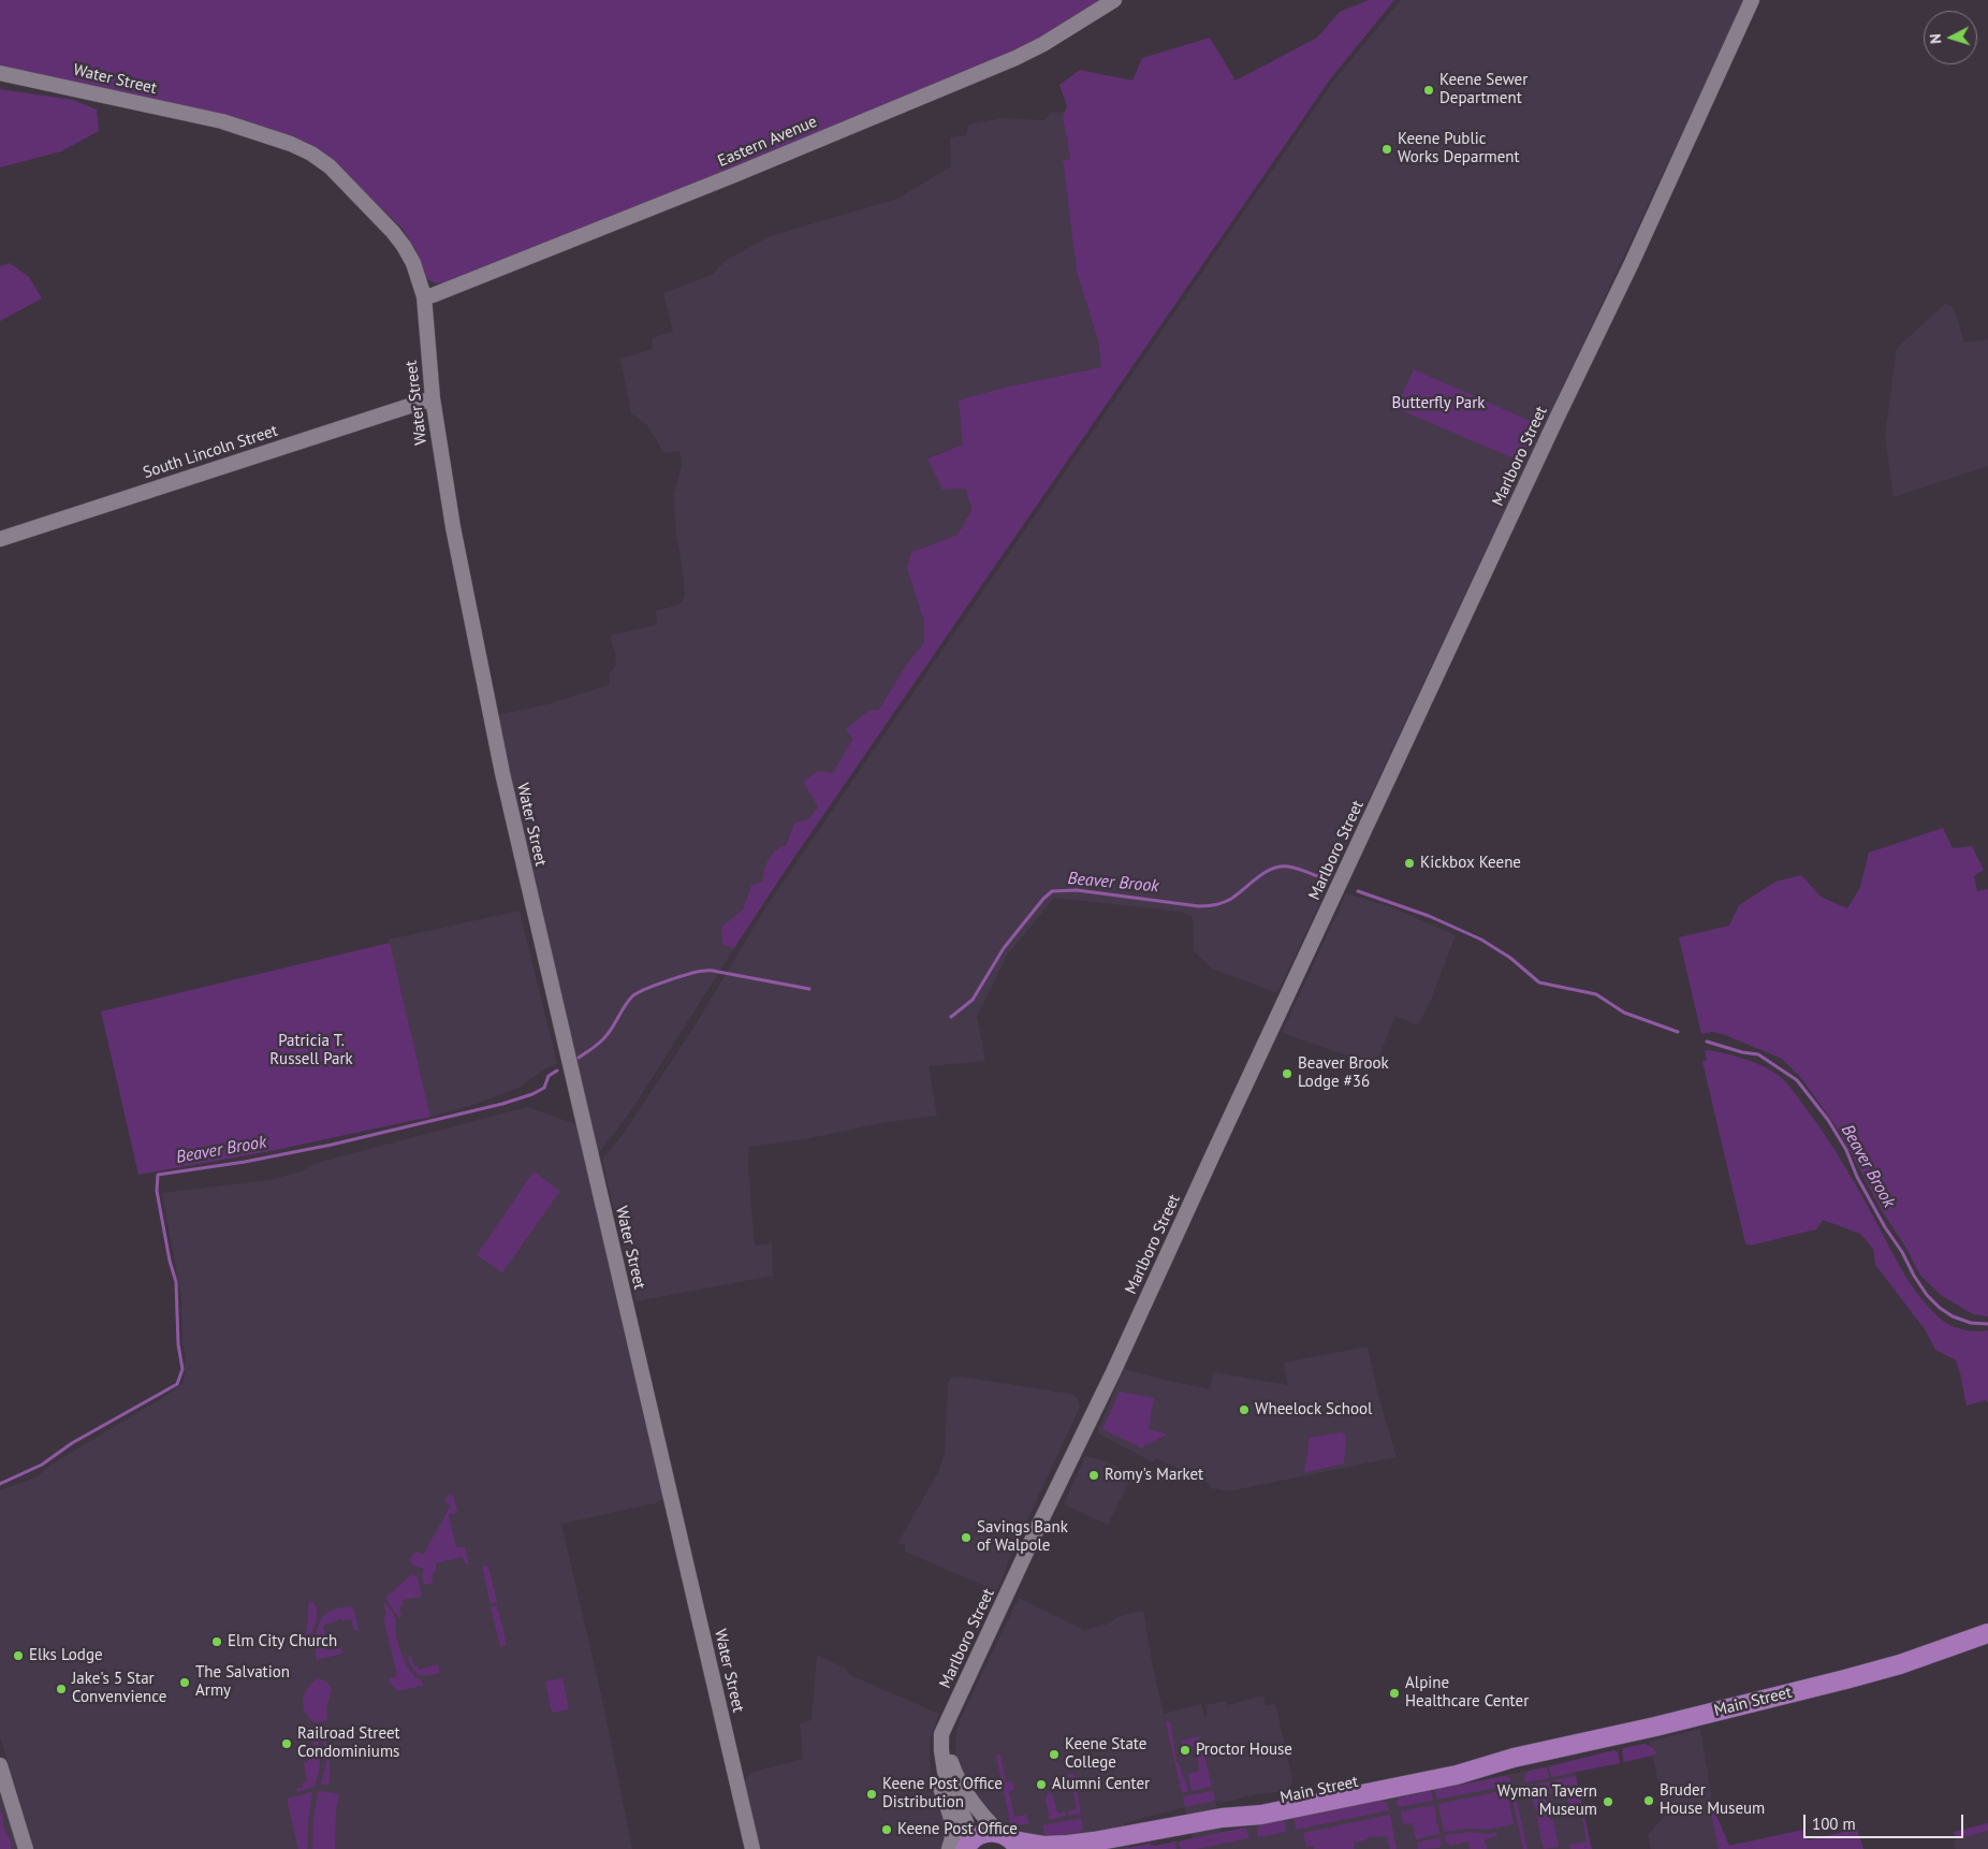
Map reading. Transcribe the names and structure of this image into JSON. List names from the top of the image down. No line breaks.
{"streets":{"main road":["Main Street"],"street":["Water Street","Eastern Avenue","South Lincoln Street","Marlboro Street"]},"crossings":[["Water Street","Eastern Avenue"],["Water Street","South Lincoln Street"],["Marlboro Street","Main Street"]],"water":["Beaver Brook"],"parks":["Butterfly Park","Patricia T. Russell Park"],"places":["Keene Sewer Department","Keene Public Works Deparment","Kickbox Keene","Beaver Brook Lodge #36","Wheelock School","Romy's Market","Savings Bank of Walpole","Elm City Church","Elks Lodge","The Salvation Army","Jake's 5 Star Convenvience","Alpine Healthcare Center","Railroad Street Condominiums","Proctor House","Keene State College","Alumni Center","Keene Post Office Distribution","Bruder House Museum","Wyman Tavern Museum","Keene Post Office"],"scale_bar":"100 m","north":"left"}
